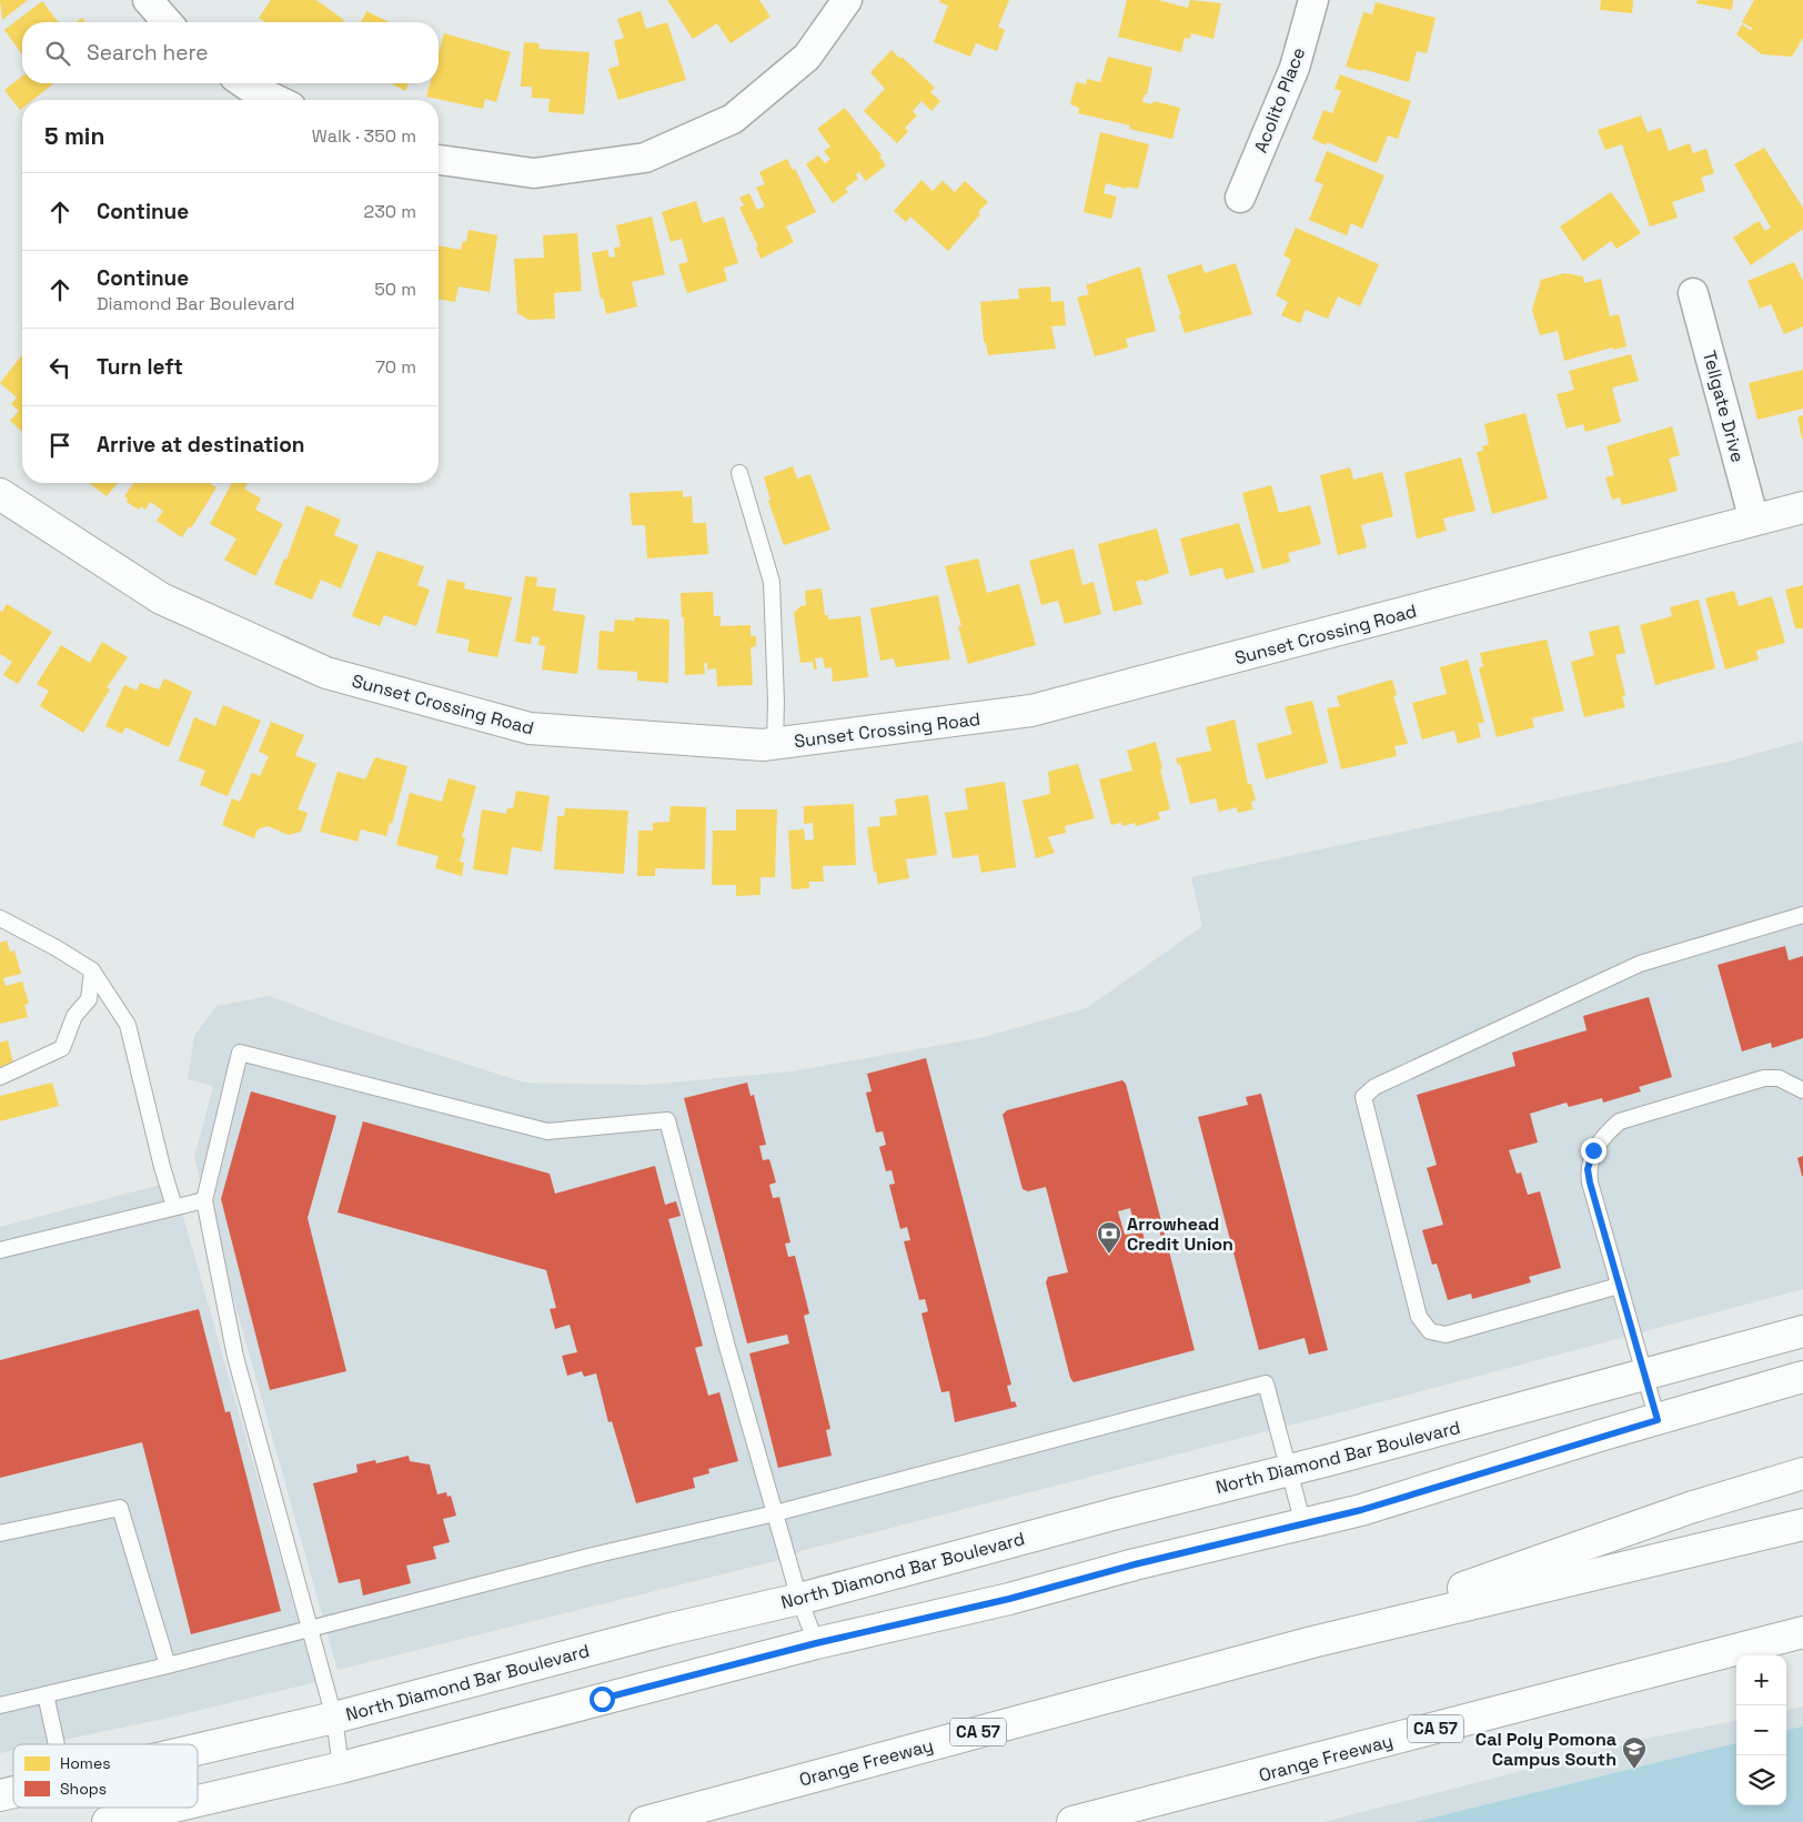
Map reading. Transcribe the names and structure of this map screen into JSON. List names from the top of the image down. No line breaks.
{"streets":{"main road":["Sunset Crossing Road","North Diamond Bar Boulevard","CA 57","Orange Freeway"],"street":["Acolito Place","Tellgate Drive"]},"crossings":[["Tellgate Drive","Sunset Crossing Road"],["CA 57","Orange Freeway"]],"places":{"bank":["Arrowhead Credit Union"],"school or university":["Cal Poly Pomona Campus South"]},"legend":["Homes","Shops"],"page":{"search":"Search here","heading":["5 min","Walk · 350 m"],"list":[["Continue","230 m"],["Continue","Diamond Bar Boulevard","50 m"],["Turn left","70 m"],"Arrive at destination"],"map_buttons":["+","−"]}}
